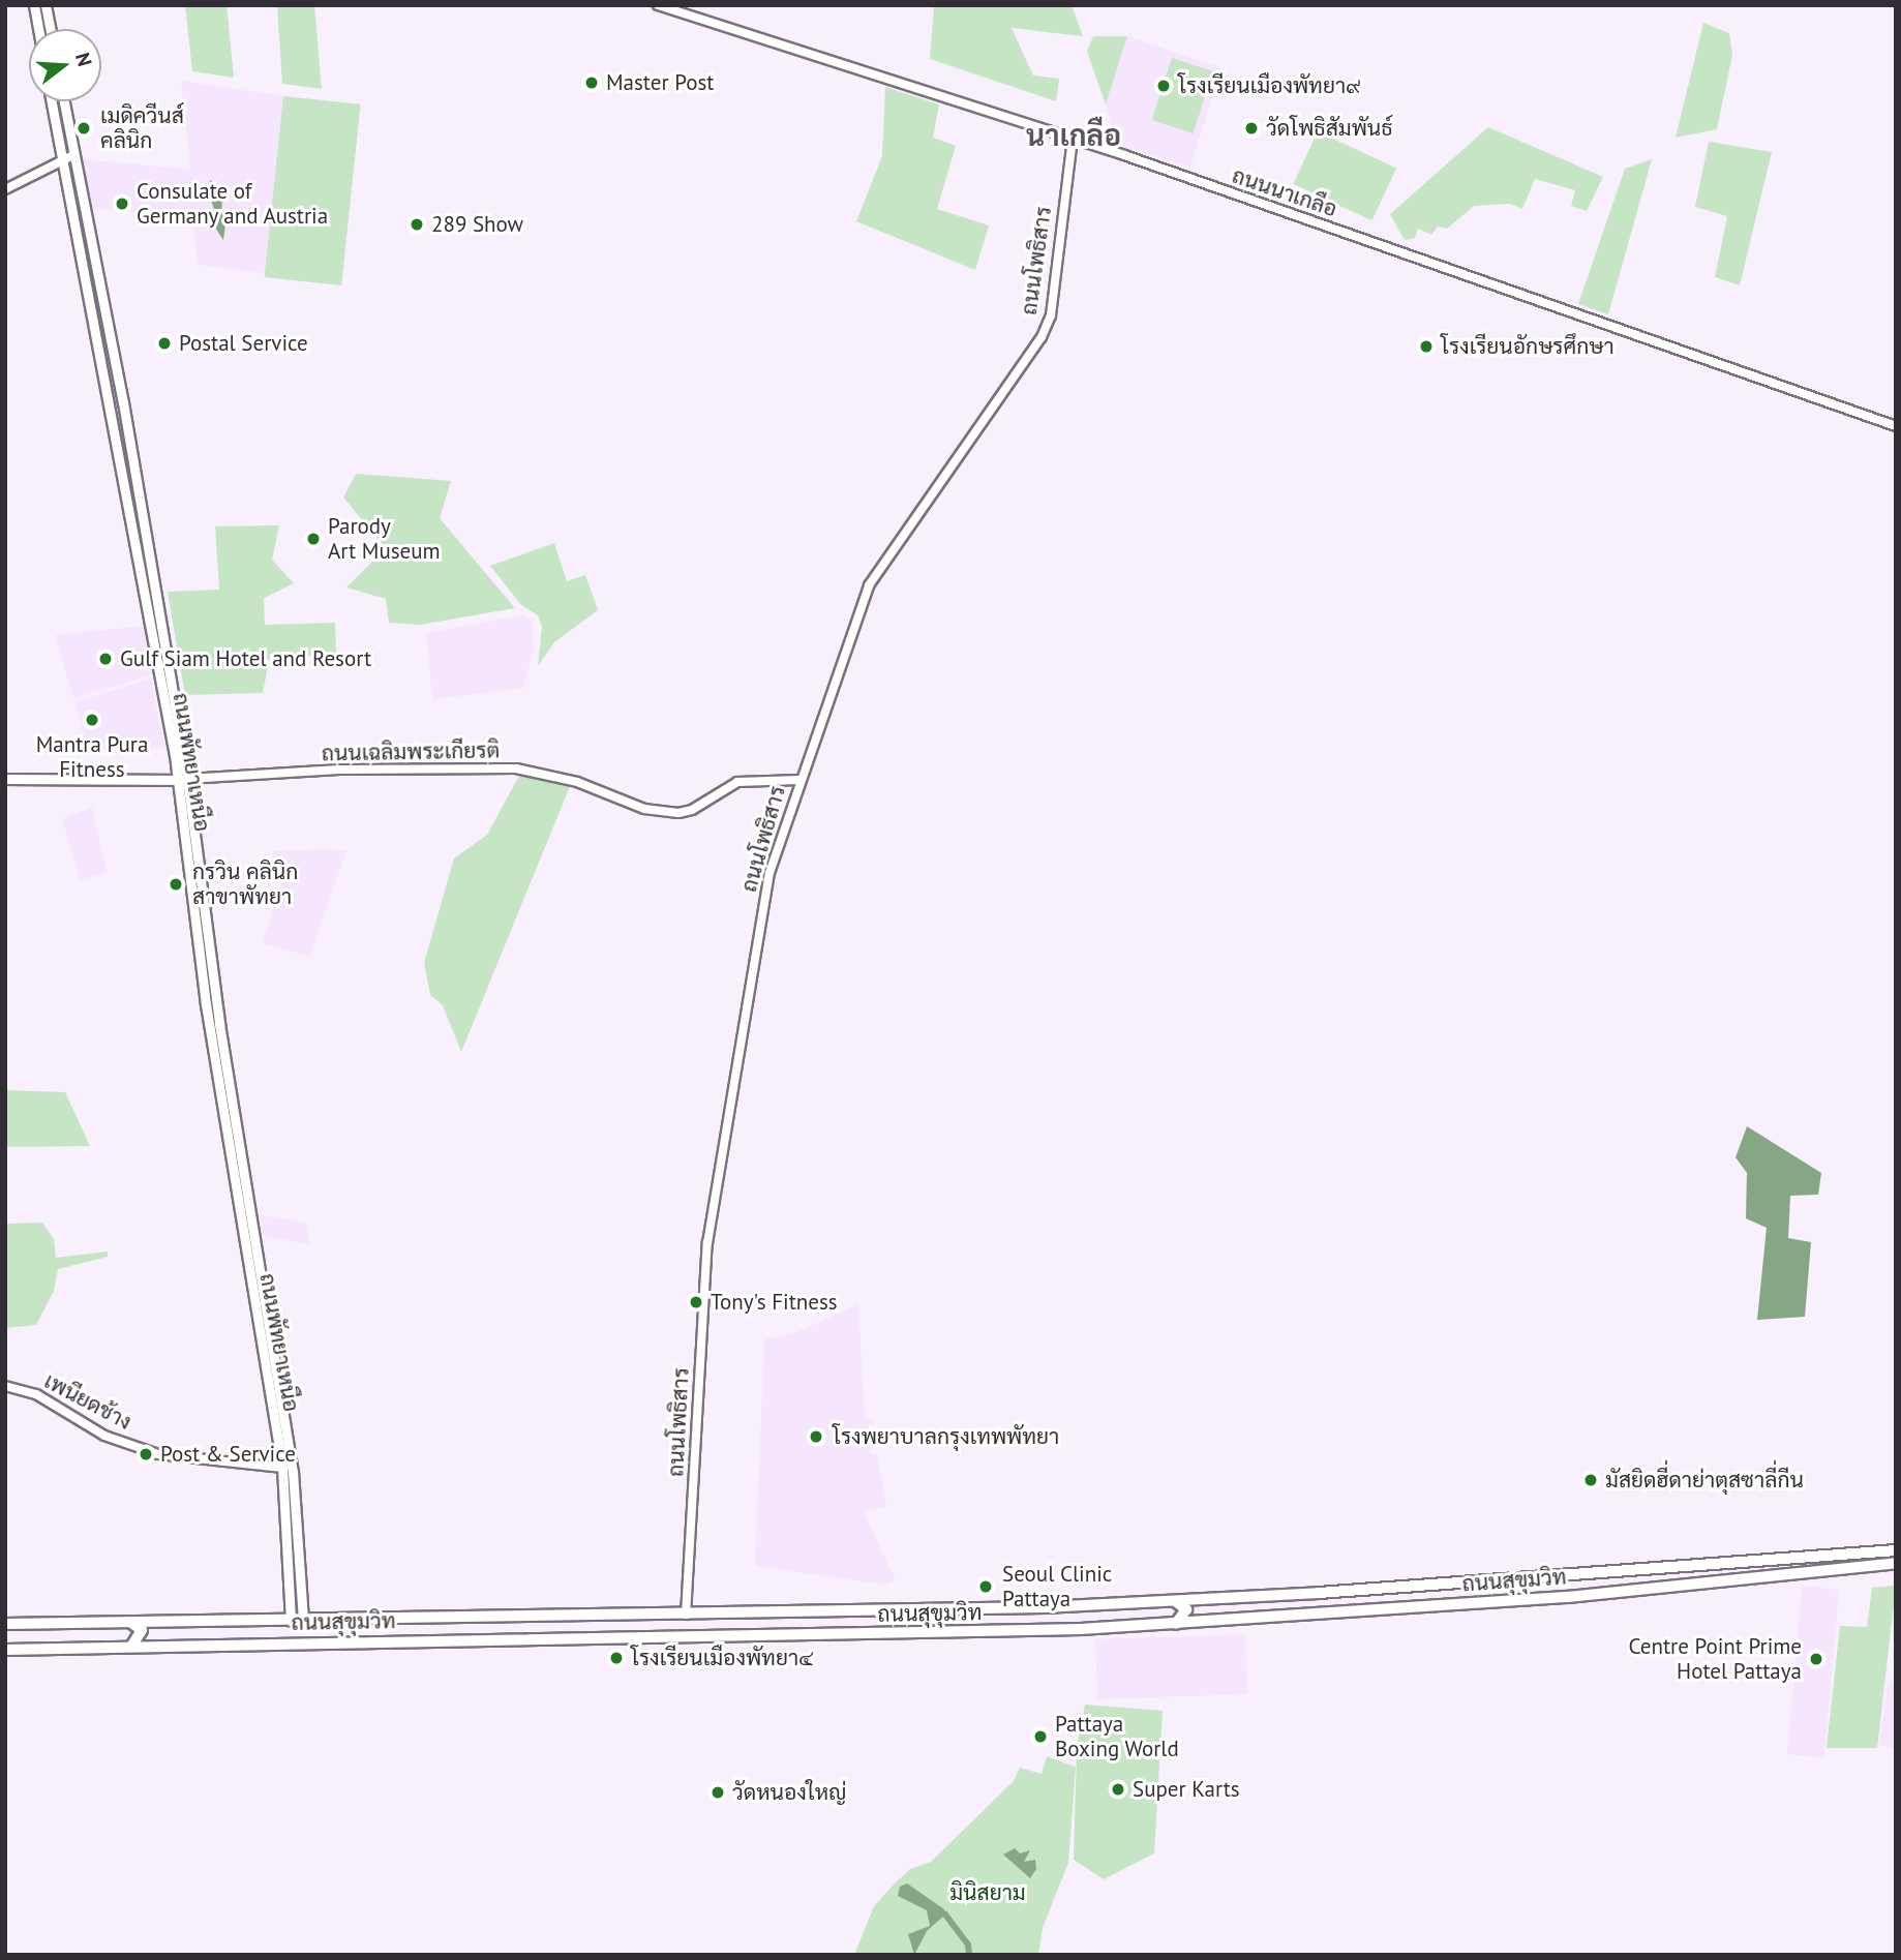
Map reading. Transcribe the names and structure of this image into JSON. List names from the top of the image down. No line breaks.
{"streets":{"highway":["ถนนสุขุมวิท"],"main road":["ถนนเฉลิมพระเกียรติ","ถนนพัทยาเหนือ"],"street":["ถนนนาเกลือ","ถนนโพธิสาร","เพนียดช้าง"]},"crossings":[["ถนนนาเกลือ","ถนนโพธิสาร"],["ถนนโพธิสาร","ถนนเฉลิมพระเกียรติ"],["ถนนโพธิสาร","ถนนสุขุมวิท"],["ถนนเฉลิมพระเกียรติ","ถนนพัทยาเหนือ"],["ถนนพัทยาเหนือ","เพนียดช้าง"],["ถนนพัทยาเหนือ","ถนนสุขุมวิท"]],"districts":["นาเกลือ"],"parks":["มินิสยาม"],"places":["Master Post","โรงเรียนเมืองพัทยา๙","เมดิควีนส์ คลินิก","วัดโพธิสัมพันธ์","Consulate of Germany and Austria","289 Show","Postal Service","โรงเรียนอักษรศึกษา","Parody Art Museum","Gulf Siam Hotel and Resort","Mantra Pura Fitness","กรวิน คลินิก สาขาพัทยา","Tony's Fitness","โรงพยาบาลกรุงเทพพัทยา","Post & Service","มัสยิดฮี่ดาย่าตุสซาลี่กีน","Seoul Clinic Pattaya","โรงเรียนเมืองพัทยา๔","Centre Point Prime Hotel Pattaya","Pattaya Boxing World","Super Karts","วัดหนองใหญ่"],"north":"right"}
